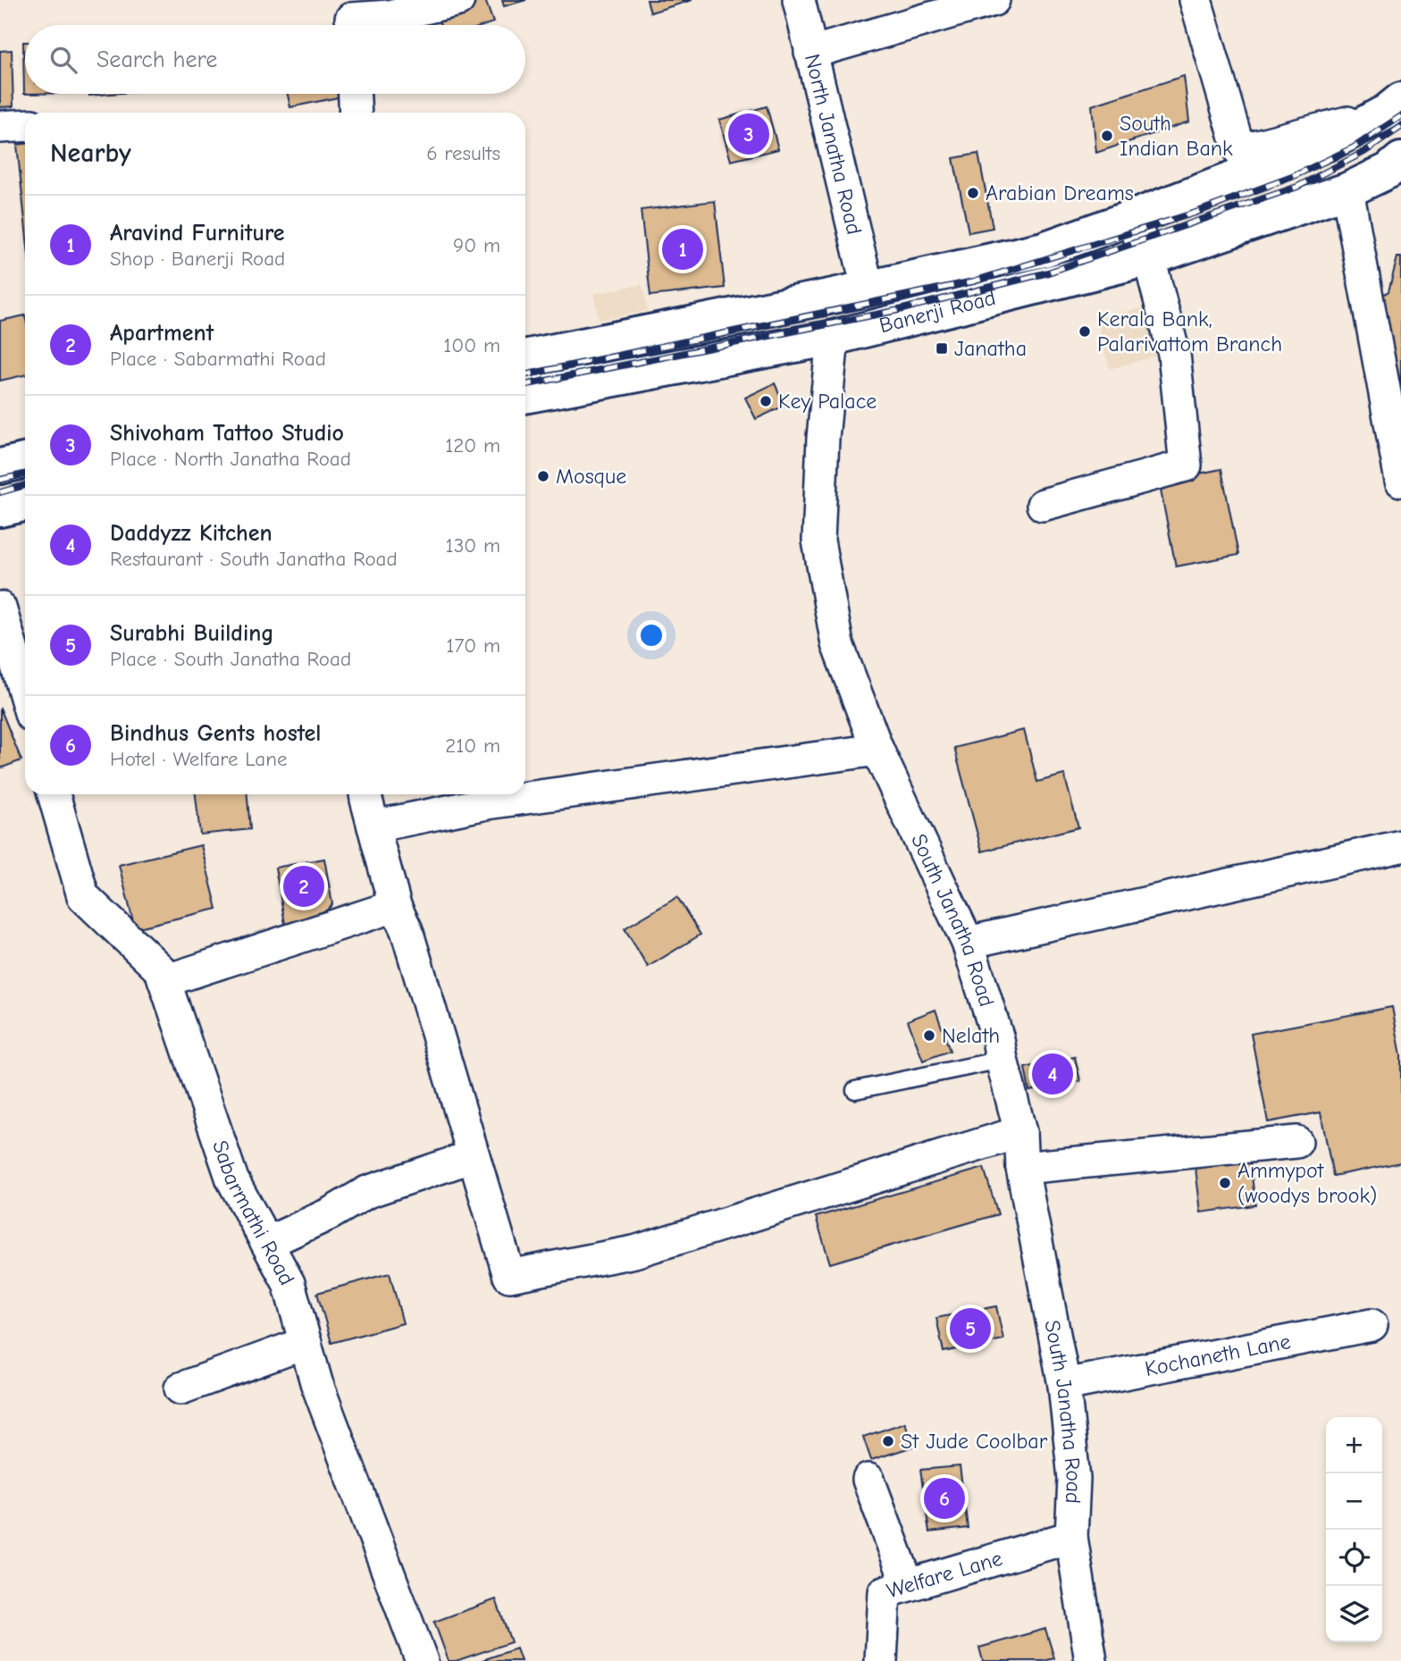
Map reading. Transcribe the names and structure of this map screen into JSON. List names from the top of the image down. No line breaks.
{"streets":{"main road":["Banerji Road"],"street":["North Janatha Road","South Janatha Road","Sabarmathi Road","Kochaneth Lane","Welfare Lane"]},"crossings":[["North Janatha Road","Banerji Road"],["Banerji Road","South Janatha Road"],["South Janatha Road","Kochaneth Lane"],["South Janatha Road","Welfare Lane"]],"places":{"other":["South Indian Bank","Arabian Dreams","Kerala Bank, Palarivattom Branch","Key Palace","Mosque","Nelath","Ammypot (woodys brook)","St Jude Coolbar"],"transit":["Janatha"]},"page":{"search":"Search here","pins":["3","1","2","4","5","6"],"heading":["Nearby","6 results"],"list":[{"mark":"1","name":"Aravind Furniture","note":"Shop · Banerji Road","value":"90 m"},{"mark":"2","name":"Apartment","note":"Place · Sabarmathi Road","value":"100 m"},{"mark":"3","name":"Shivoham Tattoo Studio","note":"Place · North Janatha Road","value":"120 m"},{"mark":"4","name":"Daddyzz Kitchen","note":"Restaurant · South Janatha Road","value":"130 m"},{"mark":"5","name":"Surabhi Building","note":"Place · South Janatha Road","value":"170 m"},{"mark":"6","name":"Bindhus Gents hostel","note":"Hotel · Welfare Lane","value":"210 m"}],"map_buttons":["+","−"]}}
